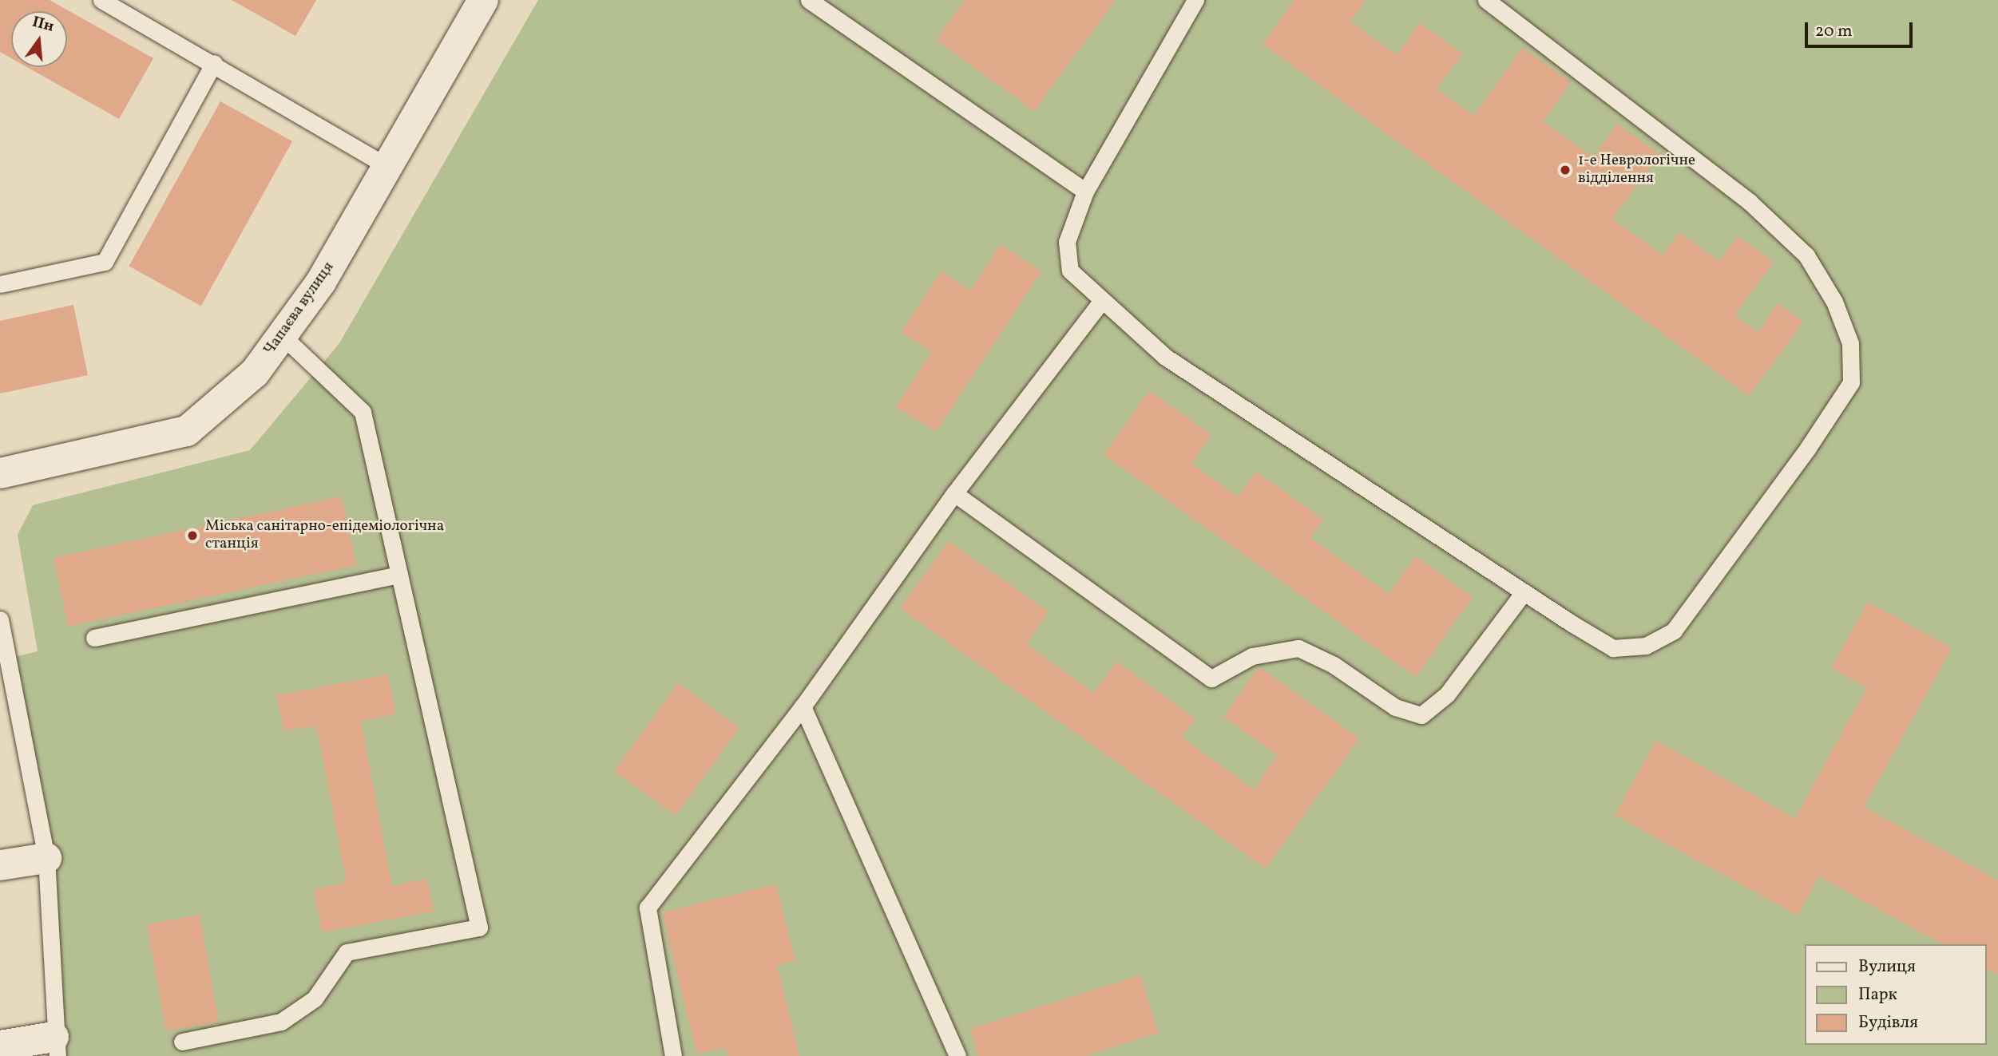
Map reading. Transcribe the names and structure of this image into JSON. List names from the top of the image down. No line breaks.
{"streets":{"street":["Чапаєва вулиця"]},"places":["1-е Неврологічне відділення","Міська санітарно-епідеміологічна станція"],"legend":["Вулиця","Парк","Будівля"],"scale_bar":"20 m","north":"top"}
